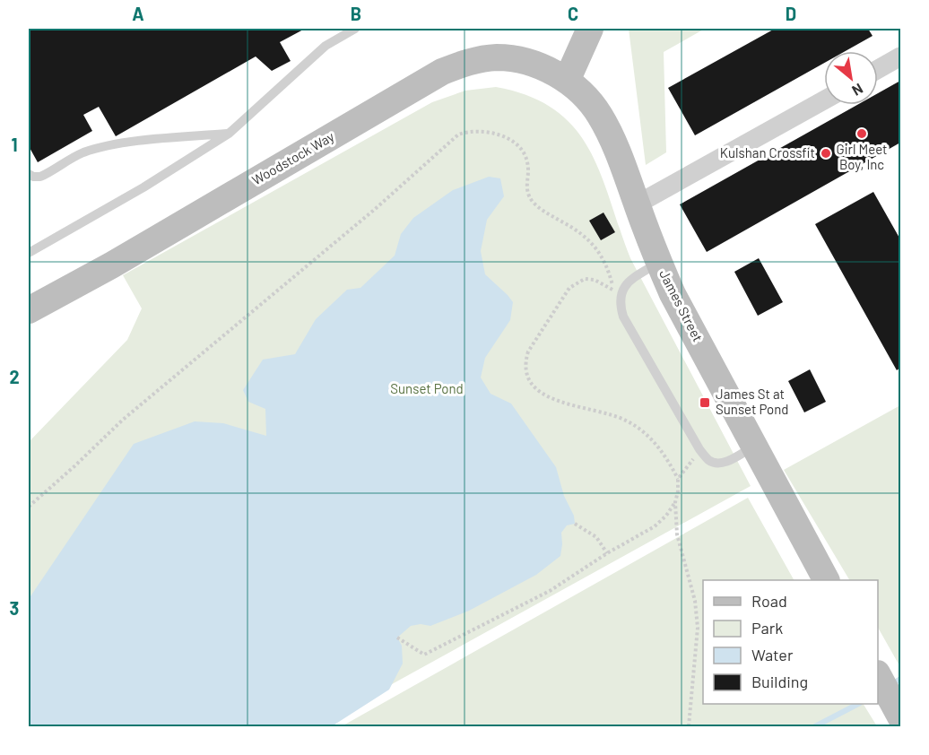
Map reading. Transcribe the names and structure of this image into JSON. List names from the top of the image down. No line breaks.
{"streets":{"main road":["Woodstock Way","James Street"]},"crossings":[["Woodstock Way","James Street"]],"parks":["Sunset Pond"],"places":{"other":["Girl Meet Boy, Inc","Kulshan Crossfit"],"transit":["James St at Sunset Pond"]},"legend":["Road","Park","Water","Building"],"north":"bottom right","grid":{"columns":["A","B","C","D"],"rows":["1","2","3"]}}
